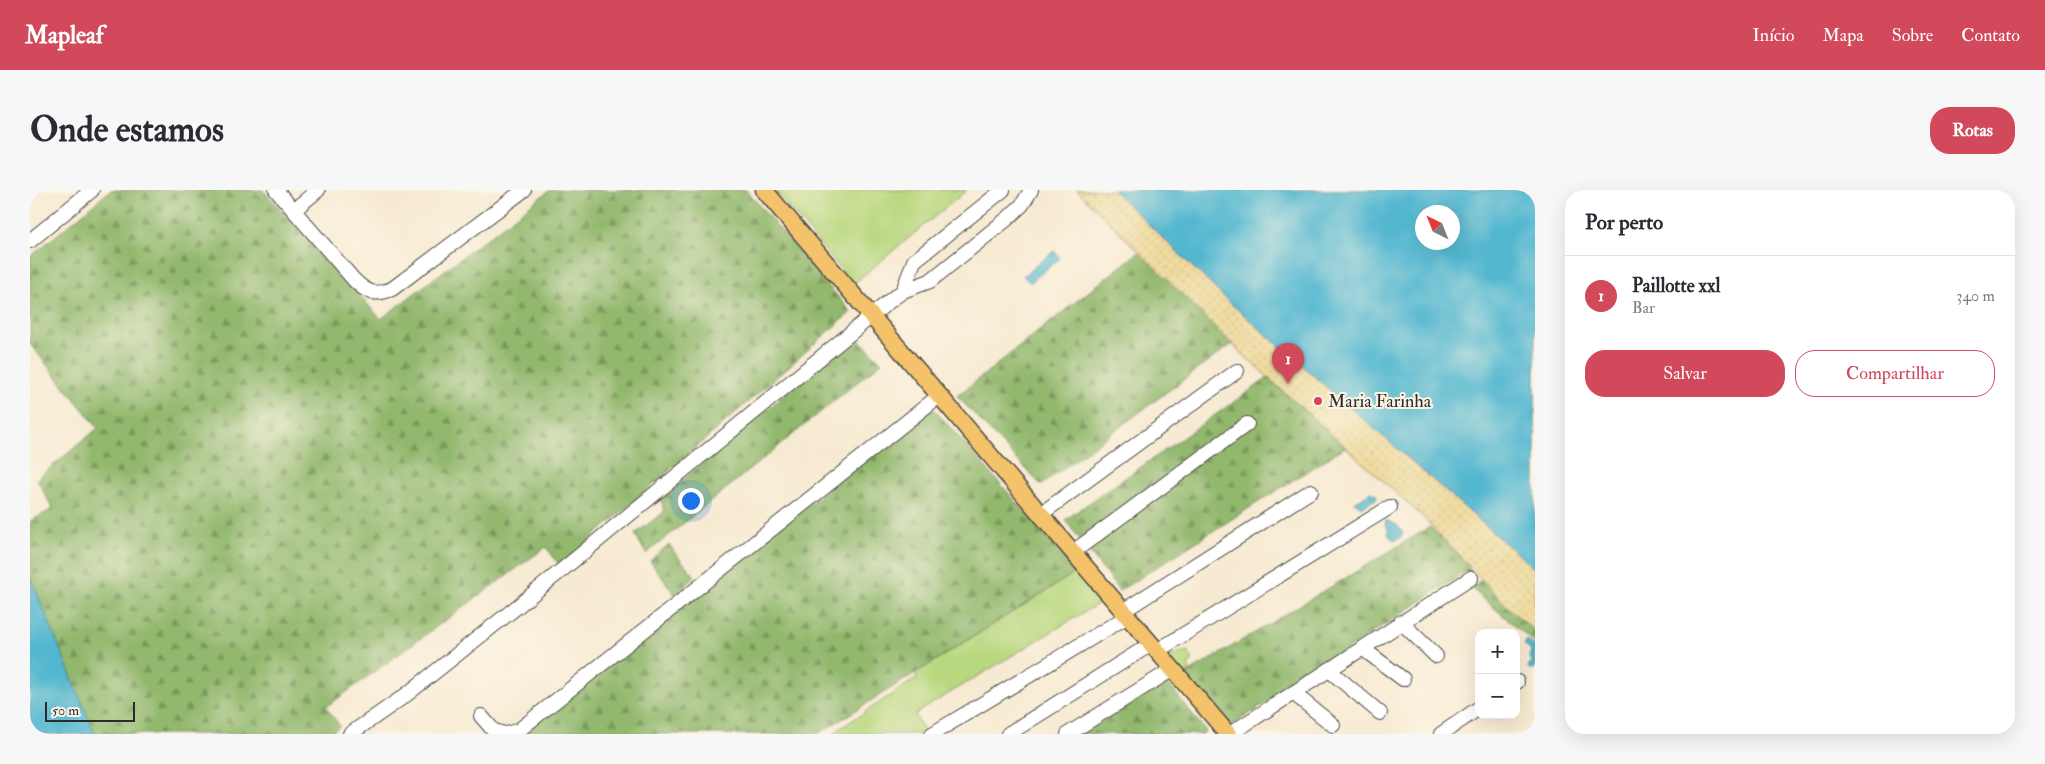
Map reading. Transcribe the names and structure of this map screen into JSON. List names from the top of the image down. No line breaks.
{"places":["Maria Farinha"],"scale_bar":"50 m","north":"top left","page":{"header":"Mapleaf","nav":["Início","Mapa","Sobre","Contato"],"buttons":["Rotas",["Salvar","Compartilhar"]],"title":"Onde estamos","heading":"Por perto","list":[{"mark":"1","name":"Paillotte xxl","note":"Bar","value":"340 m"}],"pins":"1","map_buttons":["+","−"],"scale":"50 m"}}
